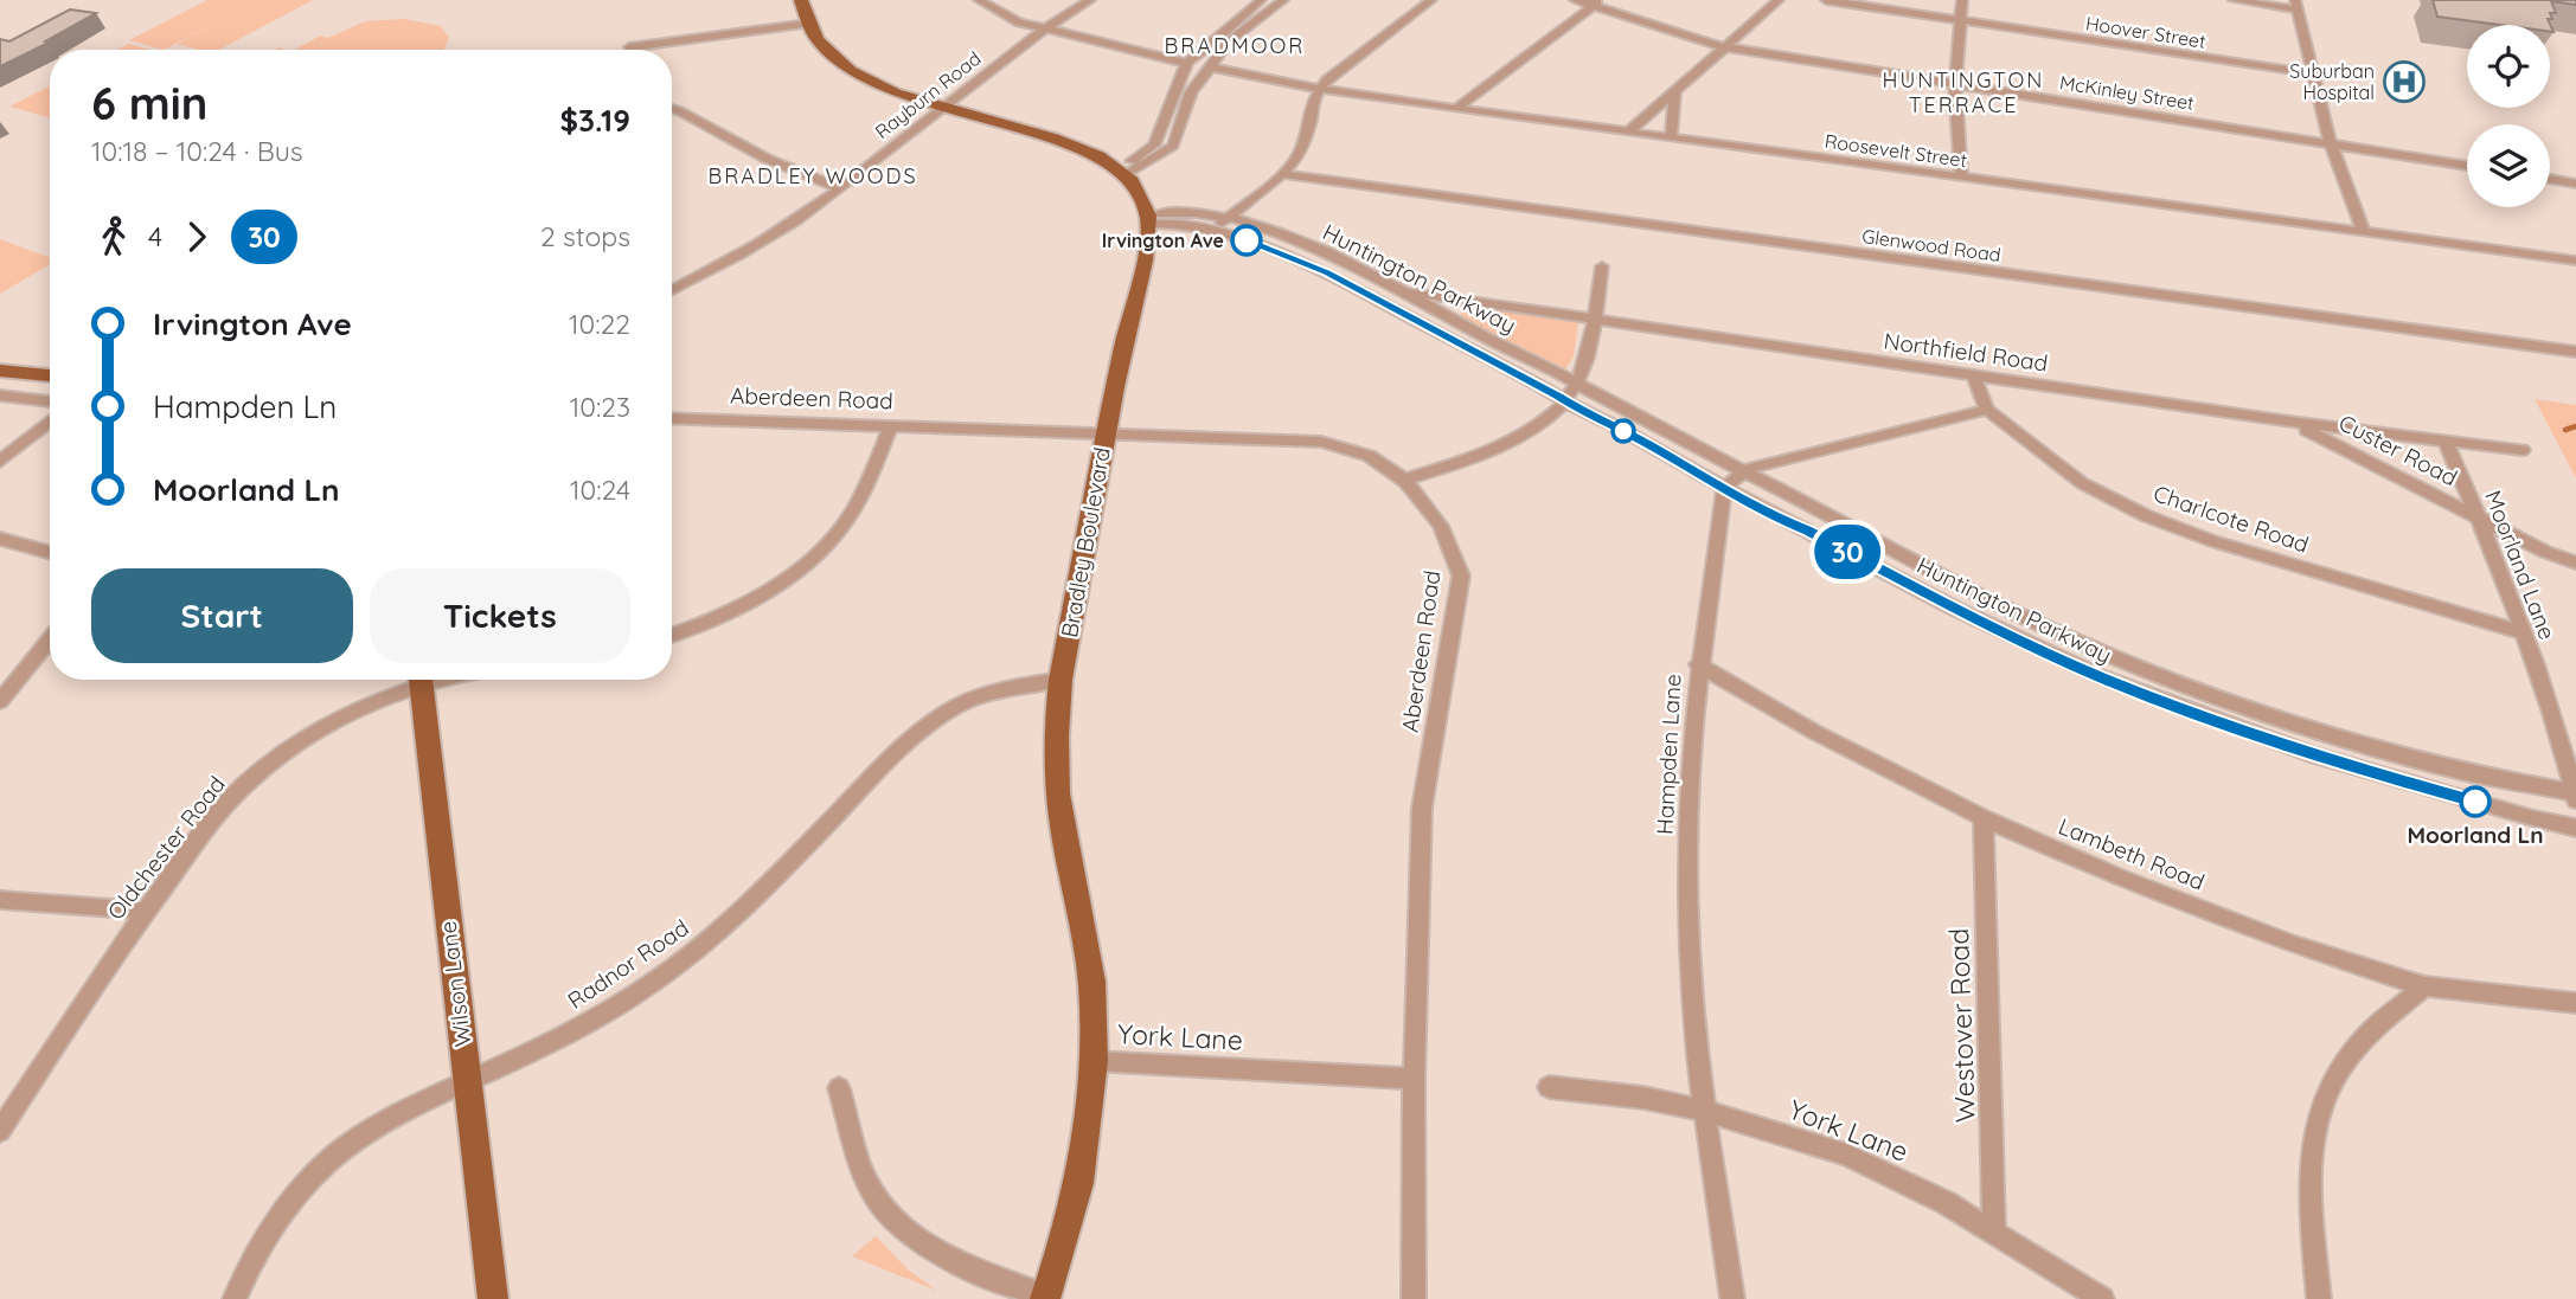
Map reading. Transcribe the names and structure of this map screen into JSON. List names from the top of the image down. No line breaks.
{"streets":{"main road":["Bradley Boulevard","Wilson Lane"],"street":["Hoover Street","McKinley Street","Rayburn Road","Roosevelt Street","Glenwood Road","Huntington Parkway","Northfield Road","Aberdeen Road","Custer Road","Charlcote Road","Moorland Lane","Hampden Lane","Oldchester Road","Lambeth Road","Radnor Road","Westover Road","York Lane"]},"crossings":[["Huntington Parkway","Northfield Road"],["Huntington Parkway","Bradley Boulevard"],["Huntington Parkway","Moorland Lane"],["Huntington Parkway","Hampden Lane"],["Northfield Road","Custer Road"],["Northfield Road","Moorland Lane"],["Aberdeen Road","Bradley Boulevard"],["Aberdeen Road","York Lane"],["Custer Road","Moorland Lane"],["Charlcote Road","Moorland Lane"],["Bradley Boulevard","Radnor Road"],["Bradley Boulevard","York Lane"],["Hampden Lane","Lambeth Road"],["Hampden Lane","York Lane"],["Lambeth Road","Westover Road"],["Radnor Road","Wilson Lane"],["Westover Road","York Lane"]],"districts":["BRADMOOR","HUNTINGTON TERRACE","BRADLEY WOODS"],"places":{"hospital":["Suburban Hospital"],"other":["Irvington Ave","Moorland Ln"]},"lines":["bus line 30"],"page":{"on_map":"30","heading":["6 min","10:18 – 10:24 · Bus","$3.19"],"legs":["4","30","2 stops"],"list":[{"name":"Irvington Ave","value":"10:22"},{"name":"Hampden Ln","value":"10:23"},{"name":"Moorland Ln","value":"10:24"}],"buttons":["Start","Tickets"]}}
